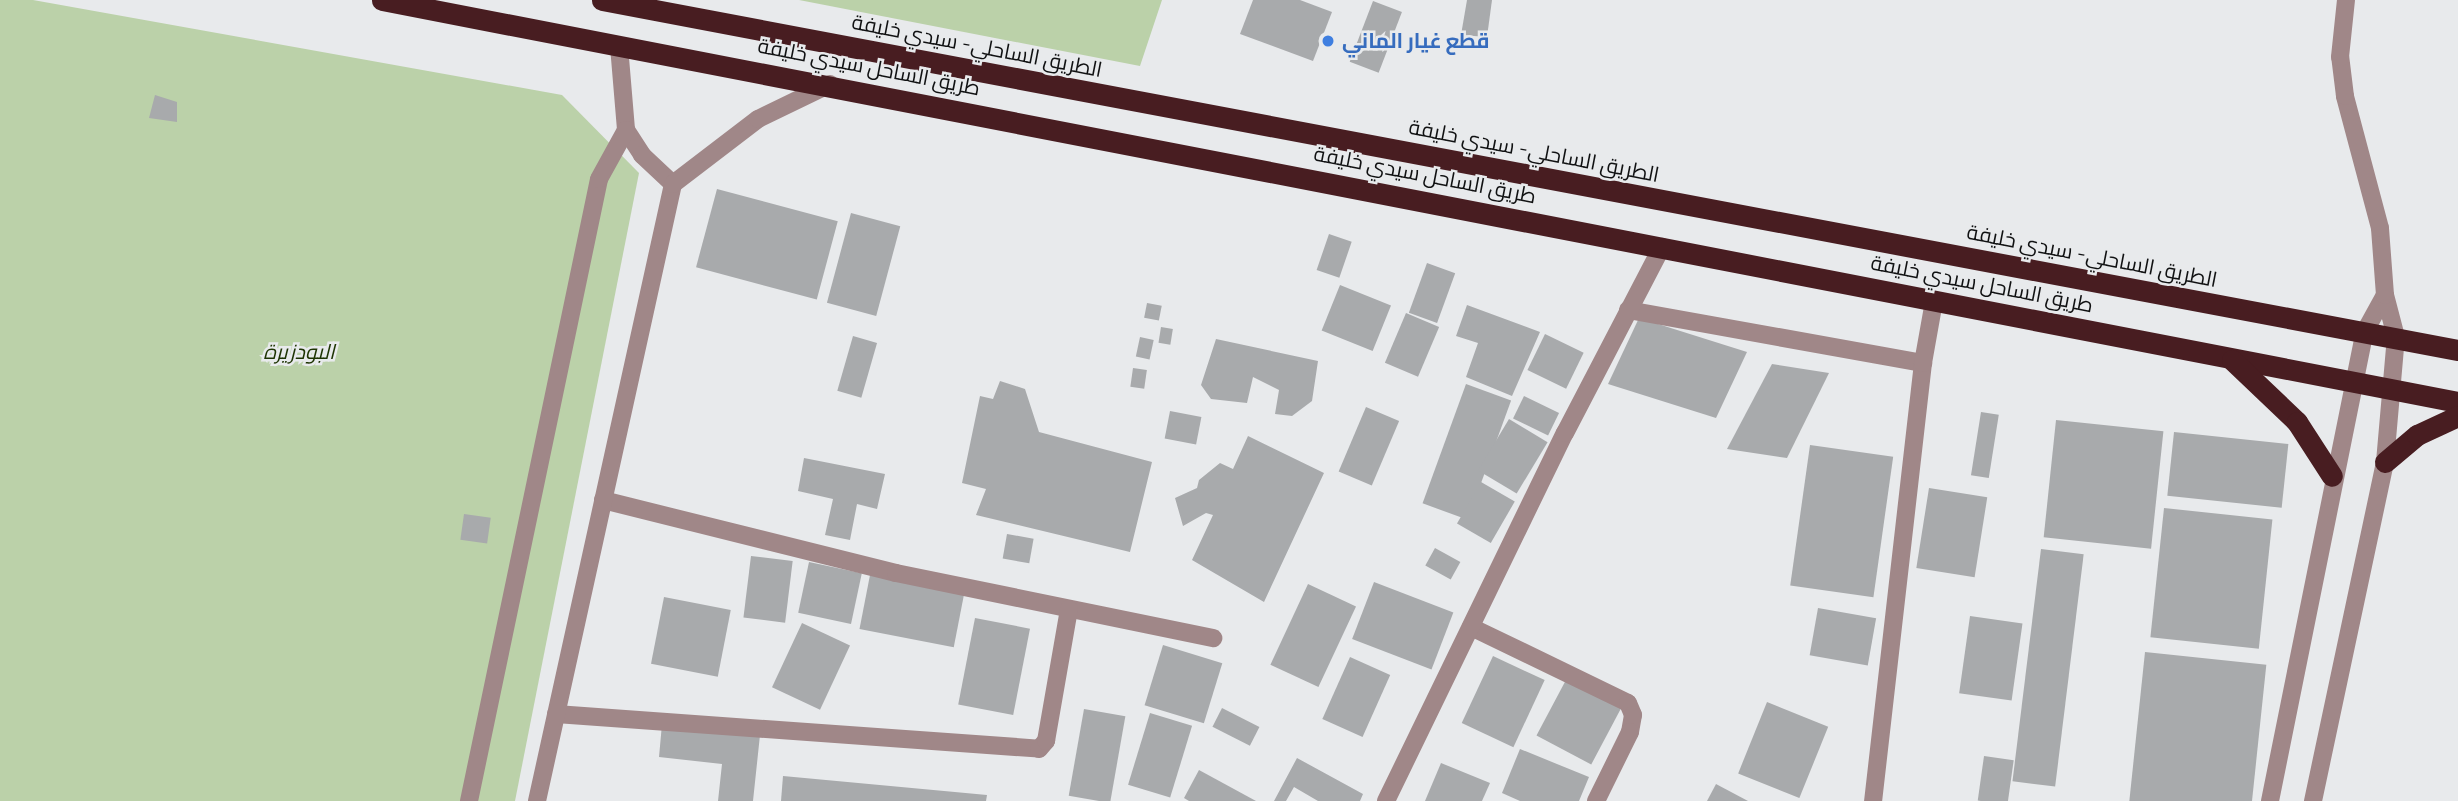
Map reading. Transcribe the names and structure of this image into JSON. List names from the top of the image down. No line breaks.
{"streets":{"highway":["الطريق الساحلي- سيدي خليفة","طريق الساحل سيدي خليفة"]},"parks":["البودزيرة"],"places":["قطع غيار الماني"]}
